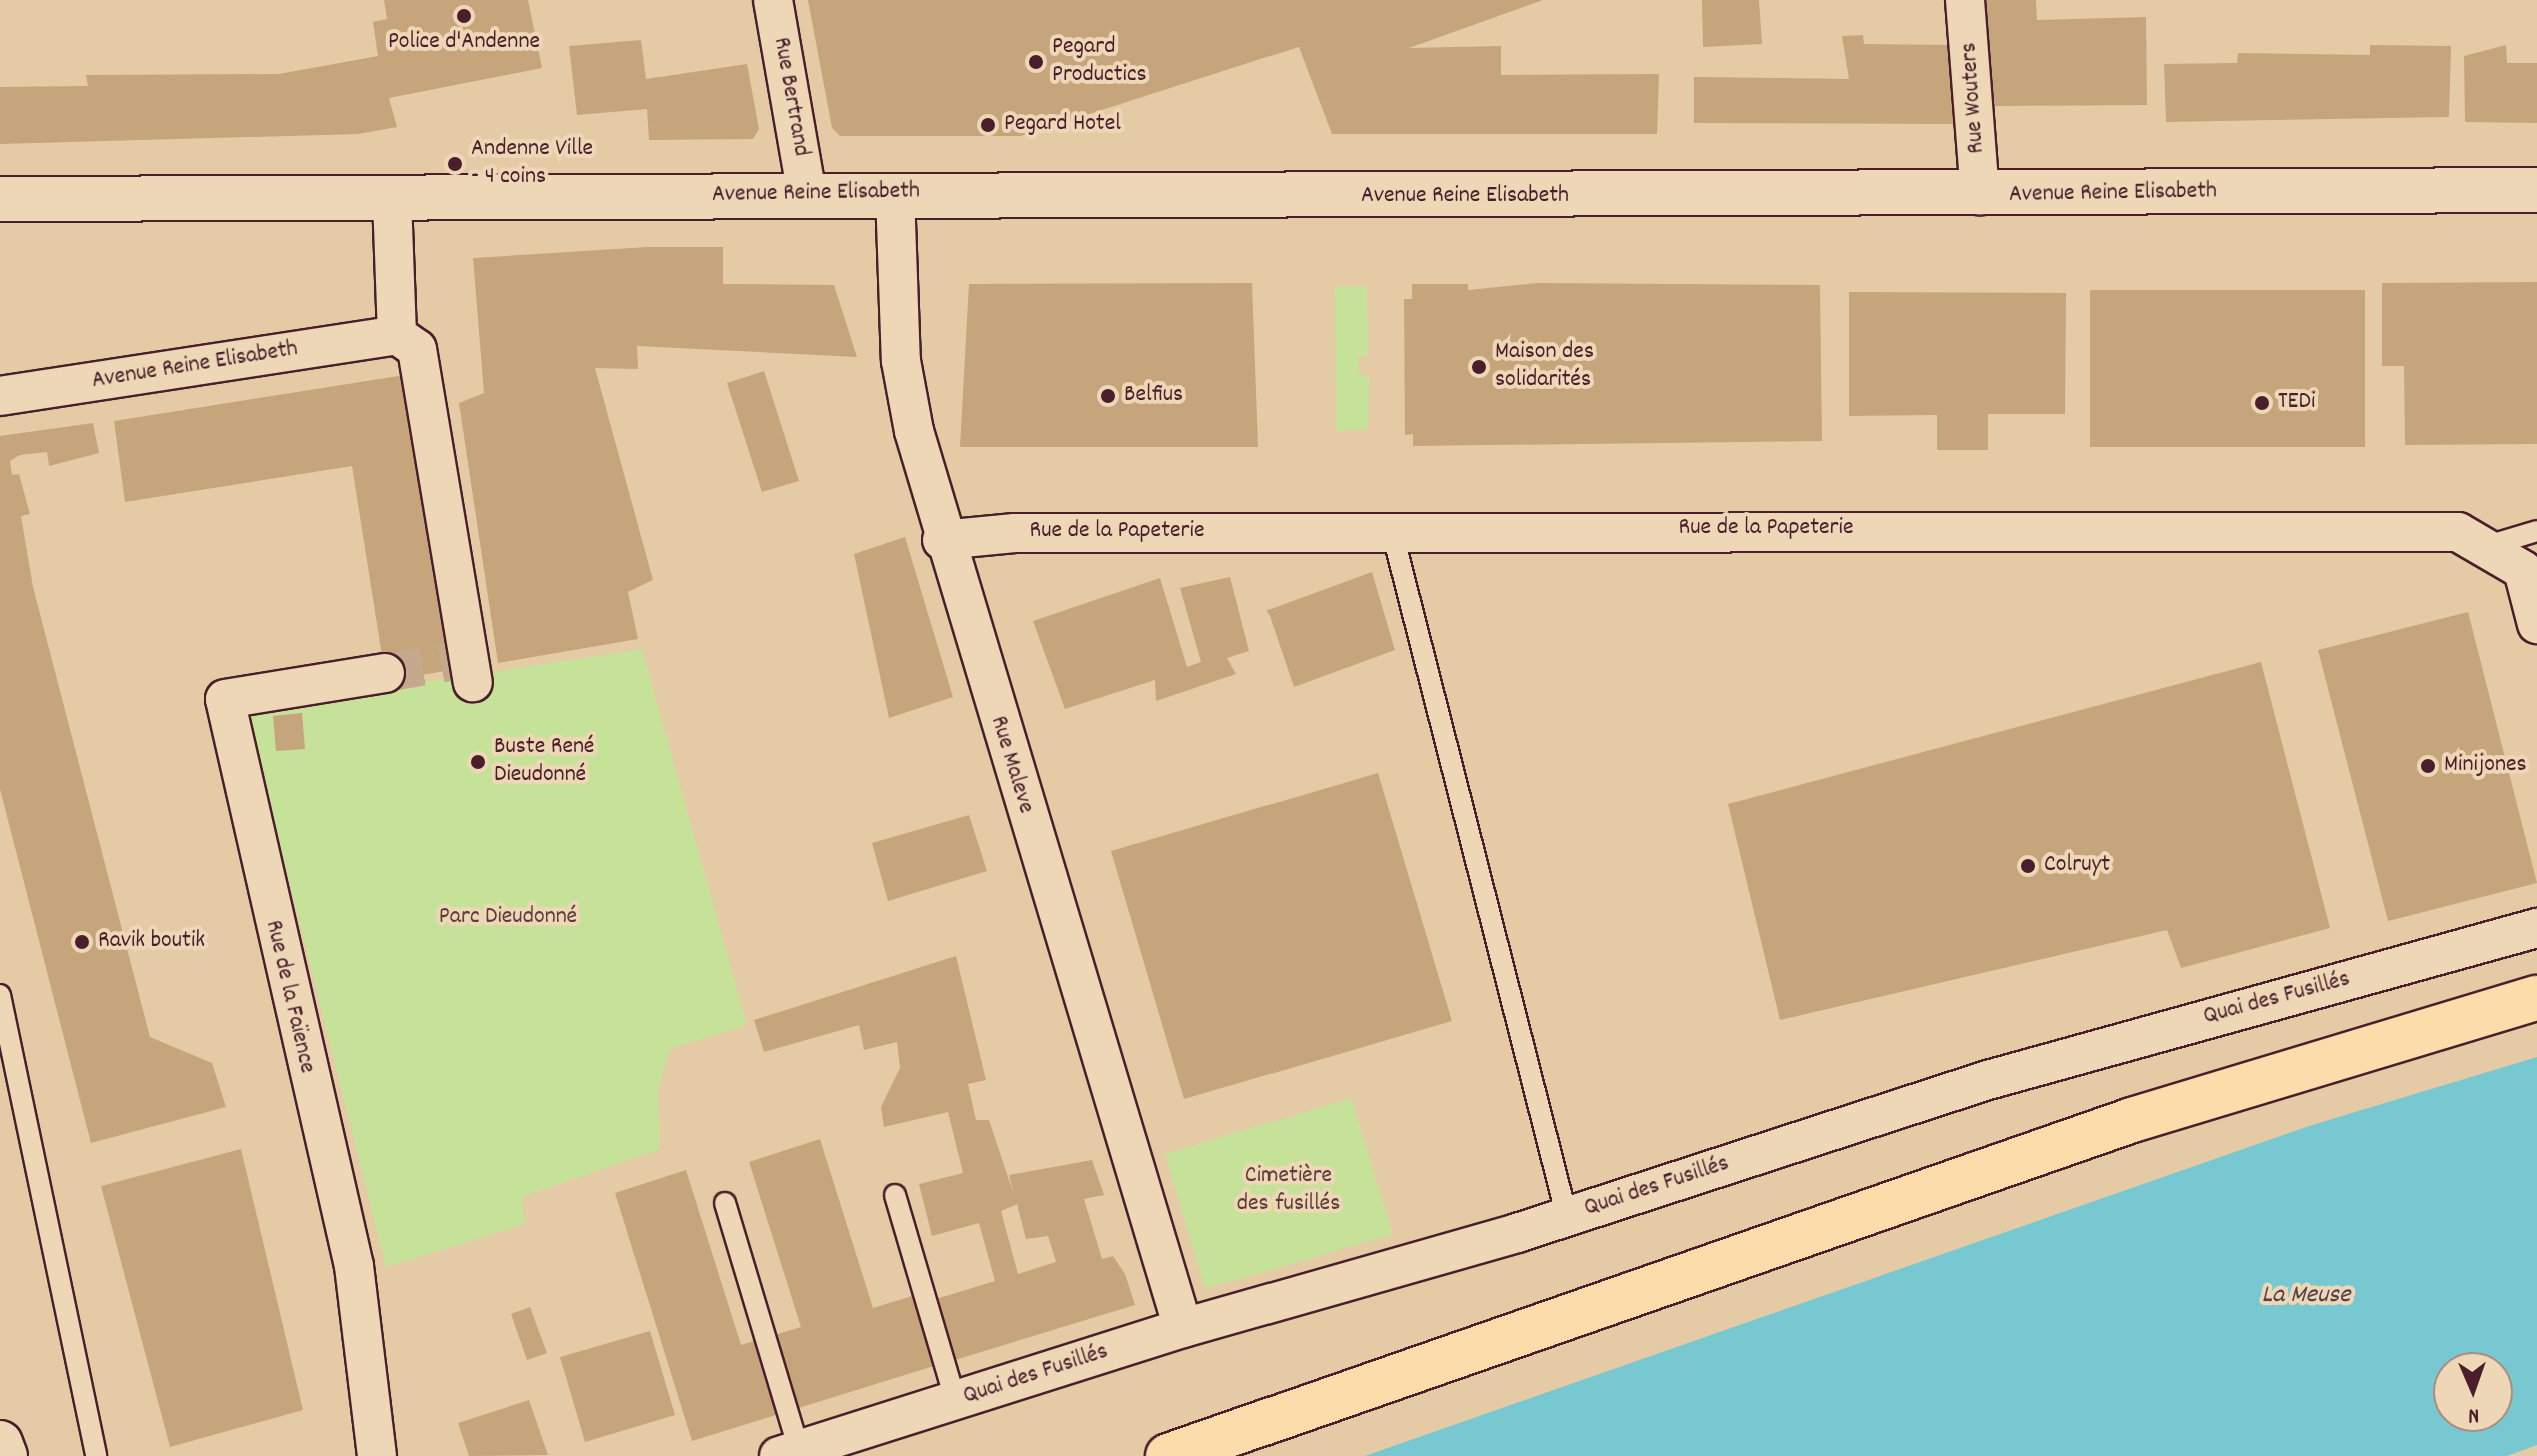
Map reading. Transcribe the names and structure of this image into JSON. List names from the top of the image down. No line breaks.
{"streets":{"main road":["Avenue Reine Elisabeth"],"street":["Rue Bertrand","Rue Wouters","Rue de la Papeterie","Rue Maleve","Rue de la Faïence","Quai des Fusillés"]},"crossings":[["Rue Bertrand","Avenue Reine Elisabeth"],["Rue Wouters","Avenue Reine Elisabeth"],["Avenue Reine Elisabeth","Rue Maleve"],["Rue de la Papeterie","Rue Maleve"],["Rue Maleve","Quai des Fusillés"]],"water":["La Meuse"],"parks":["Parc Dieudonné","Cimetière des fusillés"],"places":["Police d'Andenne","Pegard Productics","Pegard Hotel","Andenne Ville - 4 coins","Maison des solidarités","Belfius","TEDi","Buste René Dieudonné","Minijones","Colruyt","Ravik boutik"],"north":"bottom"}
